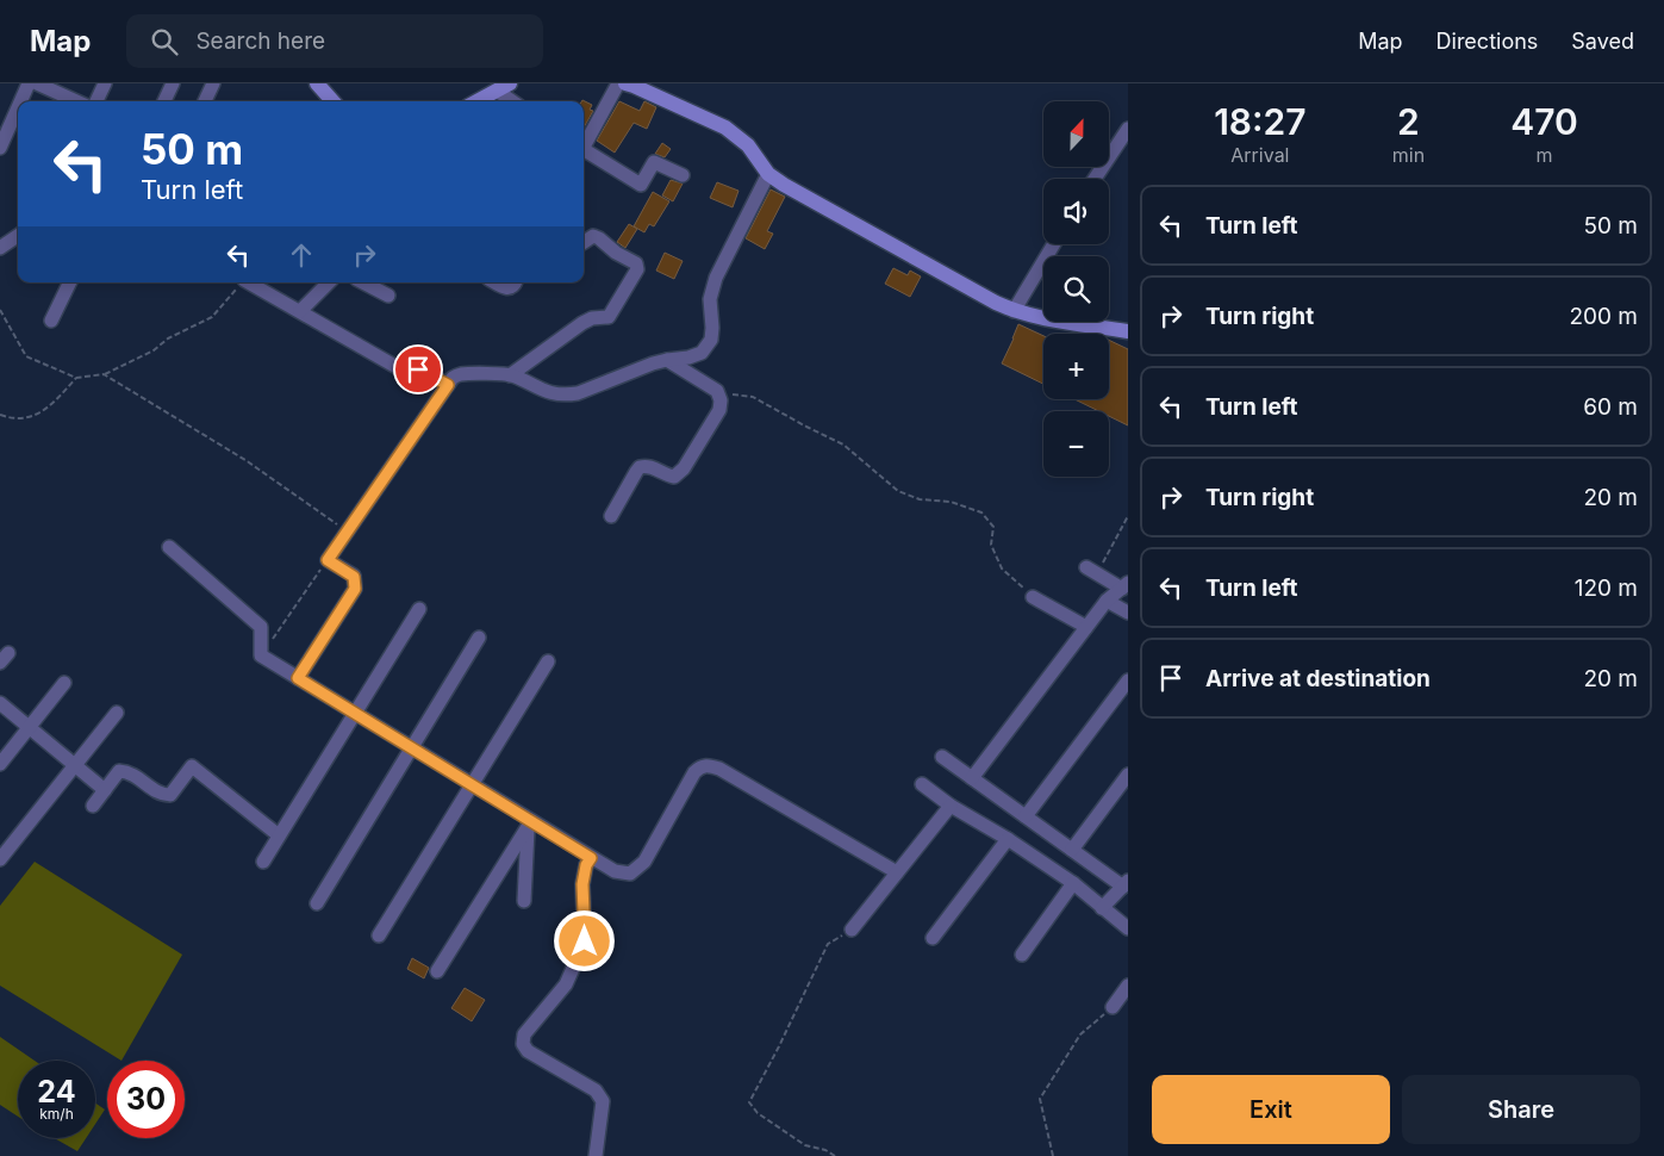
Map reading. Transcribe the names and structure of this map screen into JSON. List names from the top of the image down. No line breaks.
{"north":"top","page":{"header":"Map","search":"Search here","nav":["Map","Directions","Saved"],"eta":["18:27","Arrival","2","min","470","m"],"map_buttons":["+","−"],"turn":["50 m","Turn left"],"list":[{"name":"Turn left","value":"50 m"},{"name":"Turn right","value":"200 m"},{"name":"Turn left","value":"60 m"},{"name":"Turn right","value":"20 m"},{"name":"Turn left","value":"120 m"},{"name":"Arrive at destination","value":"20 m"}],"speed":"24 km/h","limit":"30","buttons":["Exit","Share"]}}
